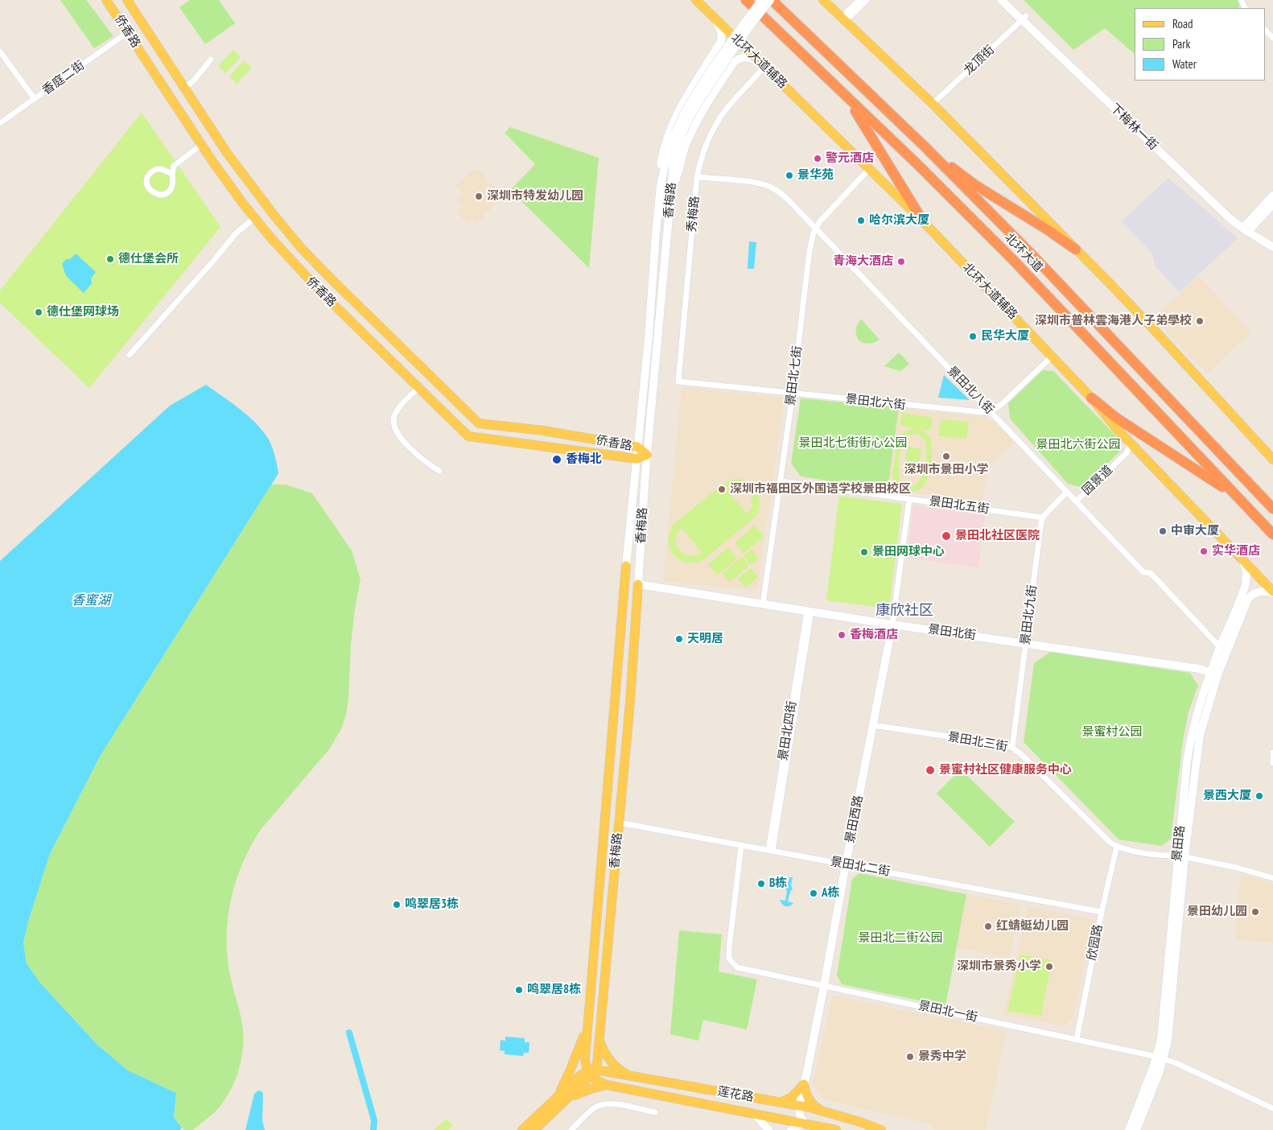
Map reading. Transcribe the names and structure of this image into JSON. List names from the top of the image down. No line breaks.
{"streets":{"highway":["北环大道"],"main road":["侨香路","北环大道辅路","下梅林一街","香梅路","景田北街","景田西路","景田路","莲花路"],"street":["龙顶街","香庭二街","秀梅路","景田北七街","景田北八街","景田北六街","园景道","景田北五街","景田北九街","景田北四街","景田北三街","景田北二街","欣园路","景田北一街"]},"crossings":[["侨香路","香庭二街"],["侨香路","香梅路"],["龙顶街","下梅林一街"],["北环大道辅路","秀梅路"],["北环大道辅路","景田北七街"],["北环大道辅路","园景道"],["北环大道辅路","景田路"],["香梅路","北环大道"],["香梅路","景田北街"],["香梅路","景田北二街"],["香梅路","莲花路"],["秀梅路","景田北八街"],["秀梅路","景田北六街"],["景田北七街","景田北八街"],["景田北七街","景田北六街"],["景田北七街","景田北五街"],["景田北七街","景田北街"],["景田北八街","景田北六街"],["景田北八街","园景道"],["景田北八街","景田路"],["景田北五街","景田北九街"],["景田北五街","景田西路"],["景田北九街","景田北街"],["景田北九街","景田北三街"],["景田北街","景田北四街"],["景田北街","景田西路"],["景田北街","景田路"],["景田北四街","景田北二街"],["景田北三街","景田西路"],["景田北三街","景田路"],["景田北三街","欣园路"],["景田西路","景田北二街"],["景田西路","景田北一街"],["景田西路","莲花路"],["景田路","景田北一街"],["景田北二街","欣园路"],["景田北二街","景田北一街"],["欣园路","景田北一街"]],"districts":["康欣社区"],"water":["香蜜湖"],"parks":["景田北七街街心公园","景田北六街公园","景蜜村公园","景田北二街公园"],"places":["警元酒店","景华苑","深圳市特发幼儿园","哈尔滨大厦","德仕堡会所","青海大酒店","德仕堡网球场","深圳市普林雲海港人子弟學校","民华大厦","深圳市景田小学","香梅北","深圳市福田区外国语学校景田校区","中审大厦","景田北社区医院","实华酒店","景田网球中心","香梅酒店","天明居","景蜜村社区健康服务中心","景西大厦","B栋","A栋","鸣翠居3栋","景田幼儿园","红蜻蜓幼儿园","深圳市景秀小学","鸣翠居8栋","景秀中学"],"legend":["Road","Park","Water"]}
